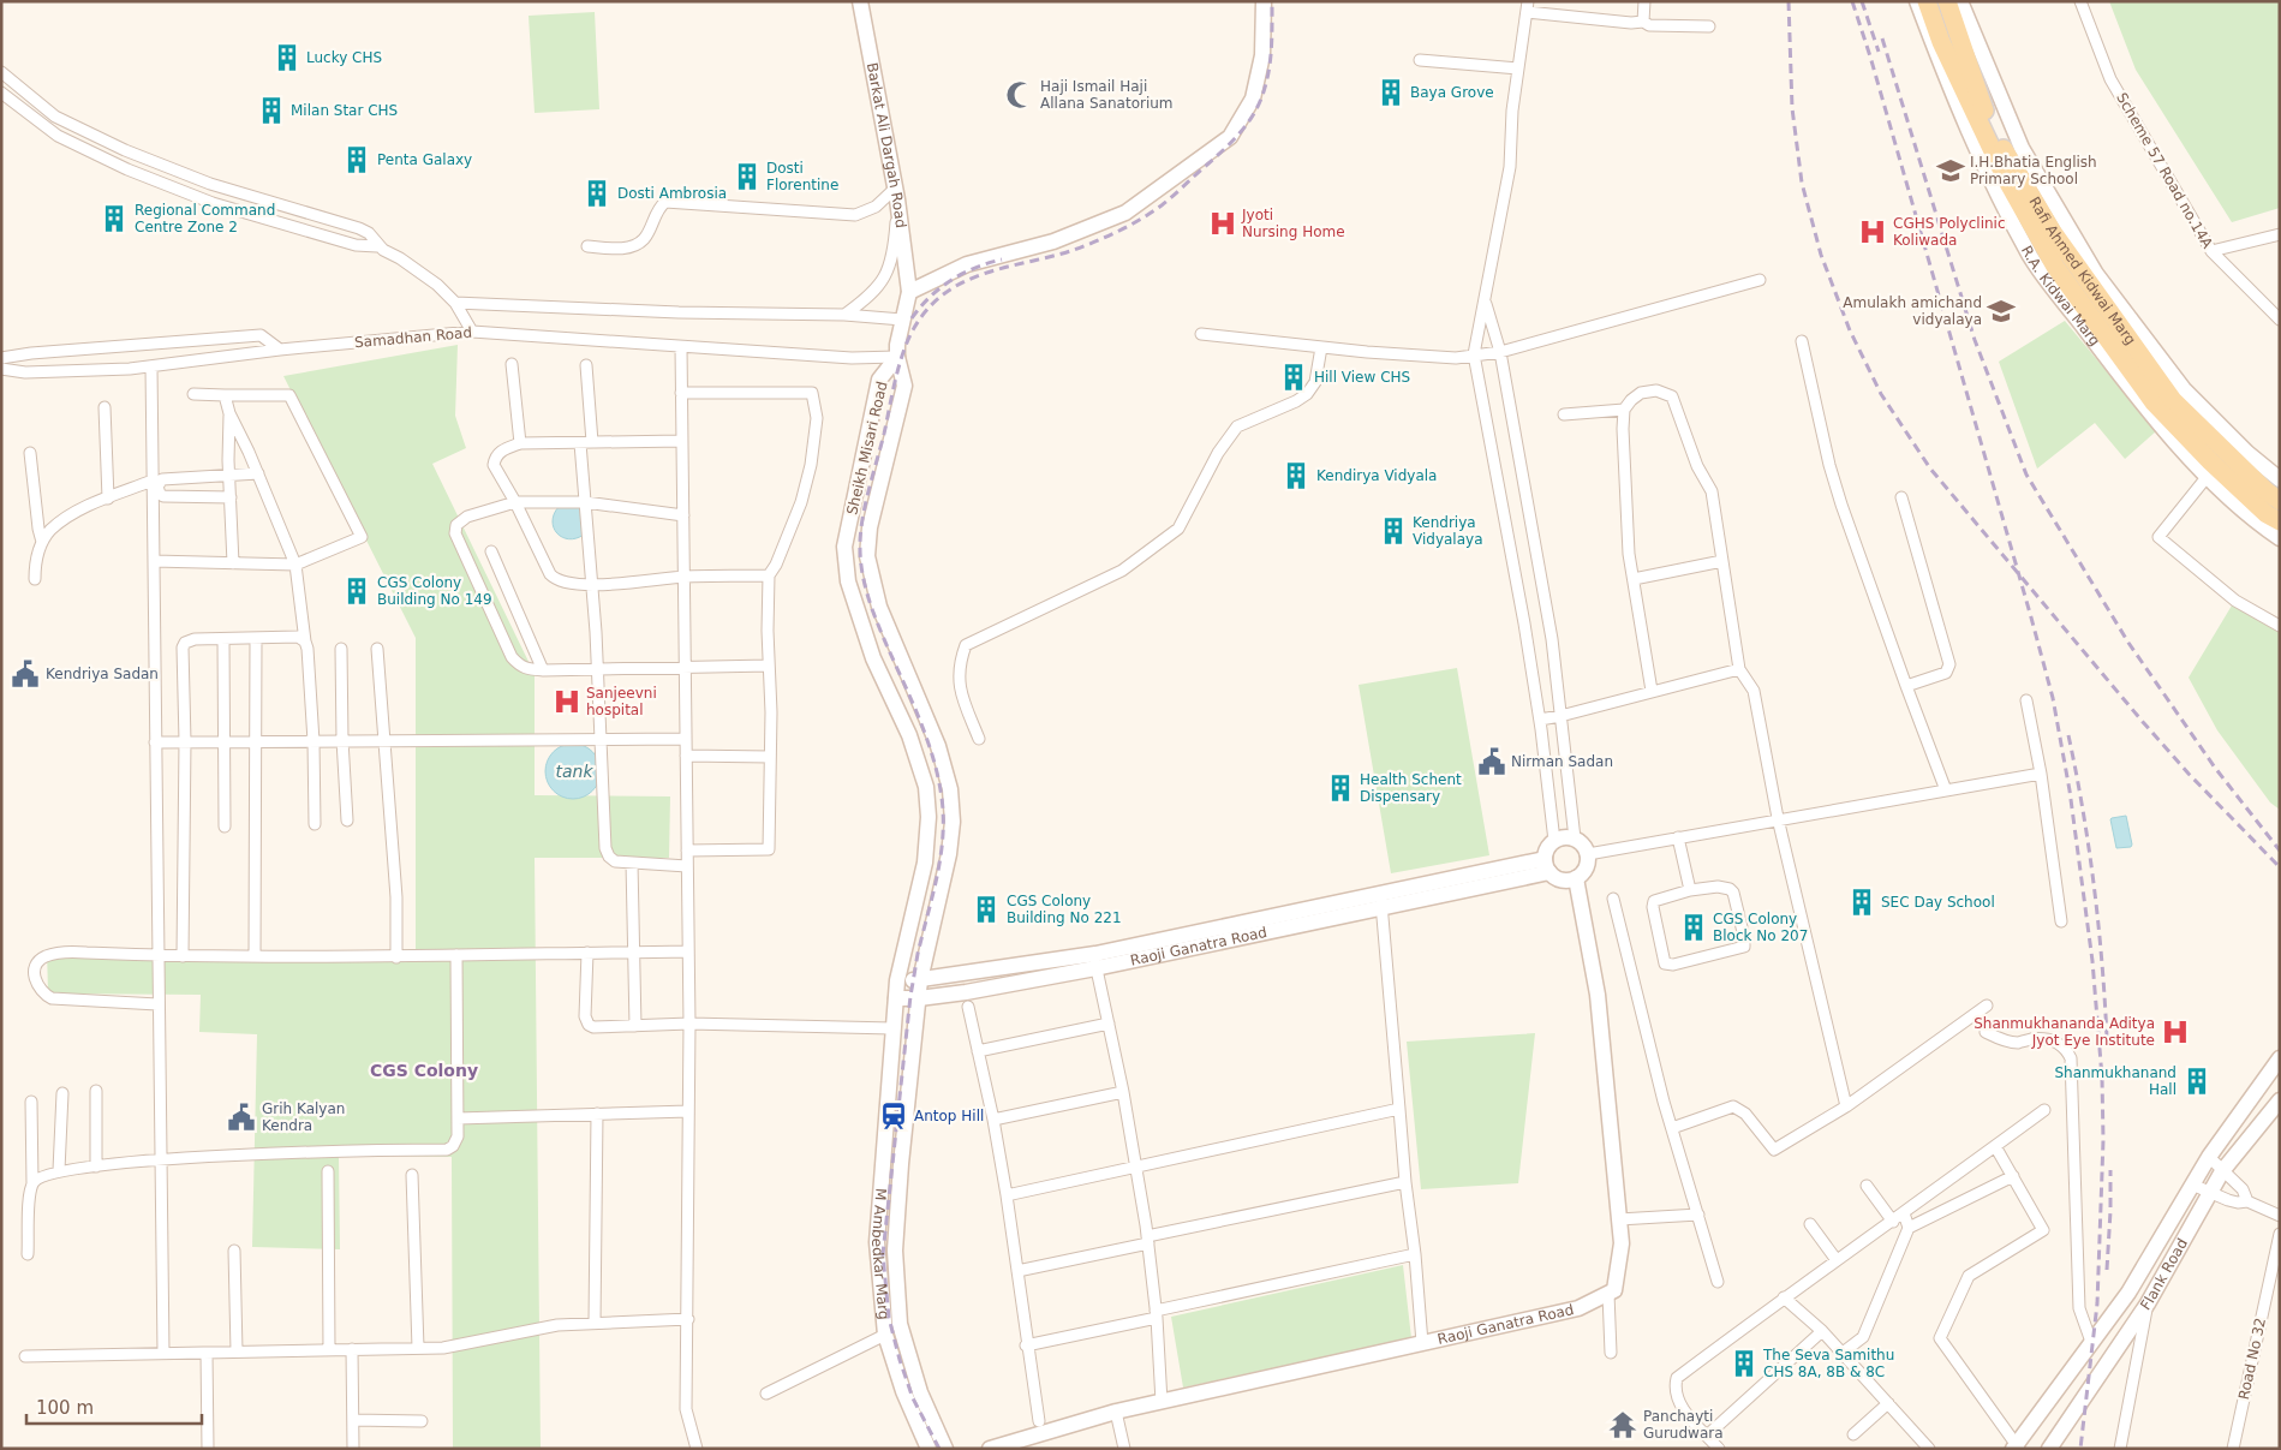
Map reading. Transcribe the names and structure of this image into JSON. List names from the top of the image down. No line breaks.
{"streets":{"main road":["Rafi Ahmed Kidwai Marg"],"street":["Barkat Ali Dargah Road","Scheme 57 Road no.14A","R.A. Kidwai Marg","Samadhan Road","Sheikh Misari Road","Raoji Ganatra Road","M Ambedkar Marg","Flank Road","Road No 32"]},"crossings":[["Samadhan Road","Sheikh Misari Road"],["Sheikh Misari Road","M Ambedkar Marg"],["Raoji Ganatra Road","M Ambedkar Marg"]],"districts":["CGS Colony"],"water":["tank"],"places":{"building":["Lucky CHS","Baya Grove","Milan Star CHS","Penta Galaxy","Dosti Florentine","Dosti Ambrosia","Regional Command Centre Zone 2","Hill View CHS","Kendirya Vidyala","Kendriya Vidyalaya","CGS Colony Building No 149","Health Schent Dispensary","SEC Day School","CGS Colony Building No 221","CGS Colony Block No 207","Shanmukhanand Hall","The Seva Samithu CHS 8A, 8B & 8C"],"mosque":["Haji Ismail Haji Allana Sanatorium"],"school or university":["I.H.Bhatia English Primary School","Amulakh amichand vidyalaya"],"hospital":["Jyoti Nursing Home","CGHS Polyclinic Koliwada","Sanjeevni hospital","Shanmukhananda Aditya Jyot Eye Institute"],"public building":["Kendriya Sadan","Nirman Sadan","Grih Kalyan Kendra"],"station":["Antop Hill"],"temple":["Panchayti Gurudwara"]},"scale_bar":"100 m"}
